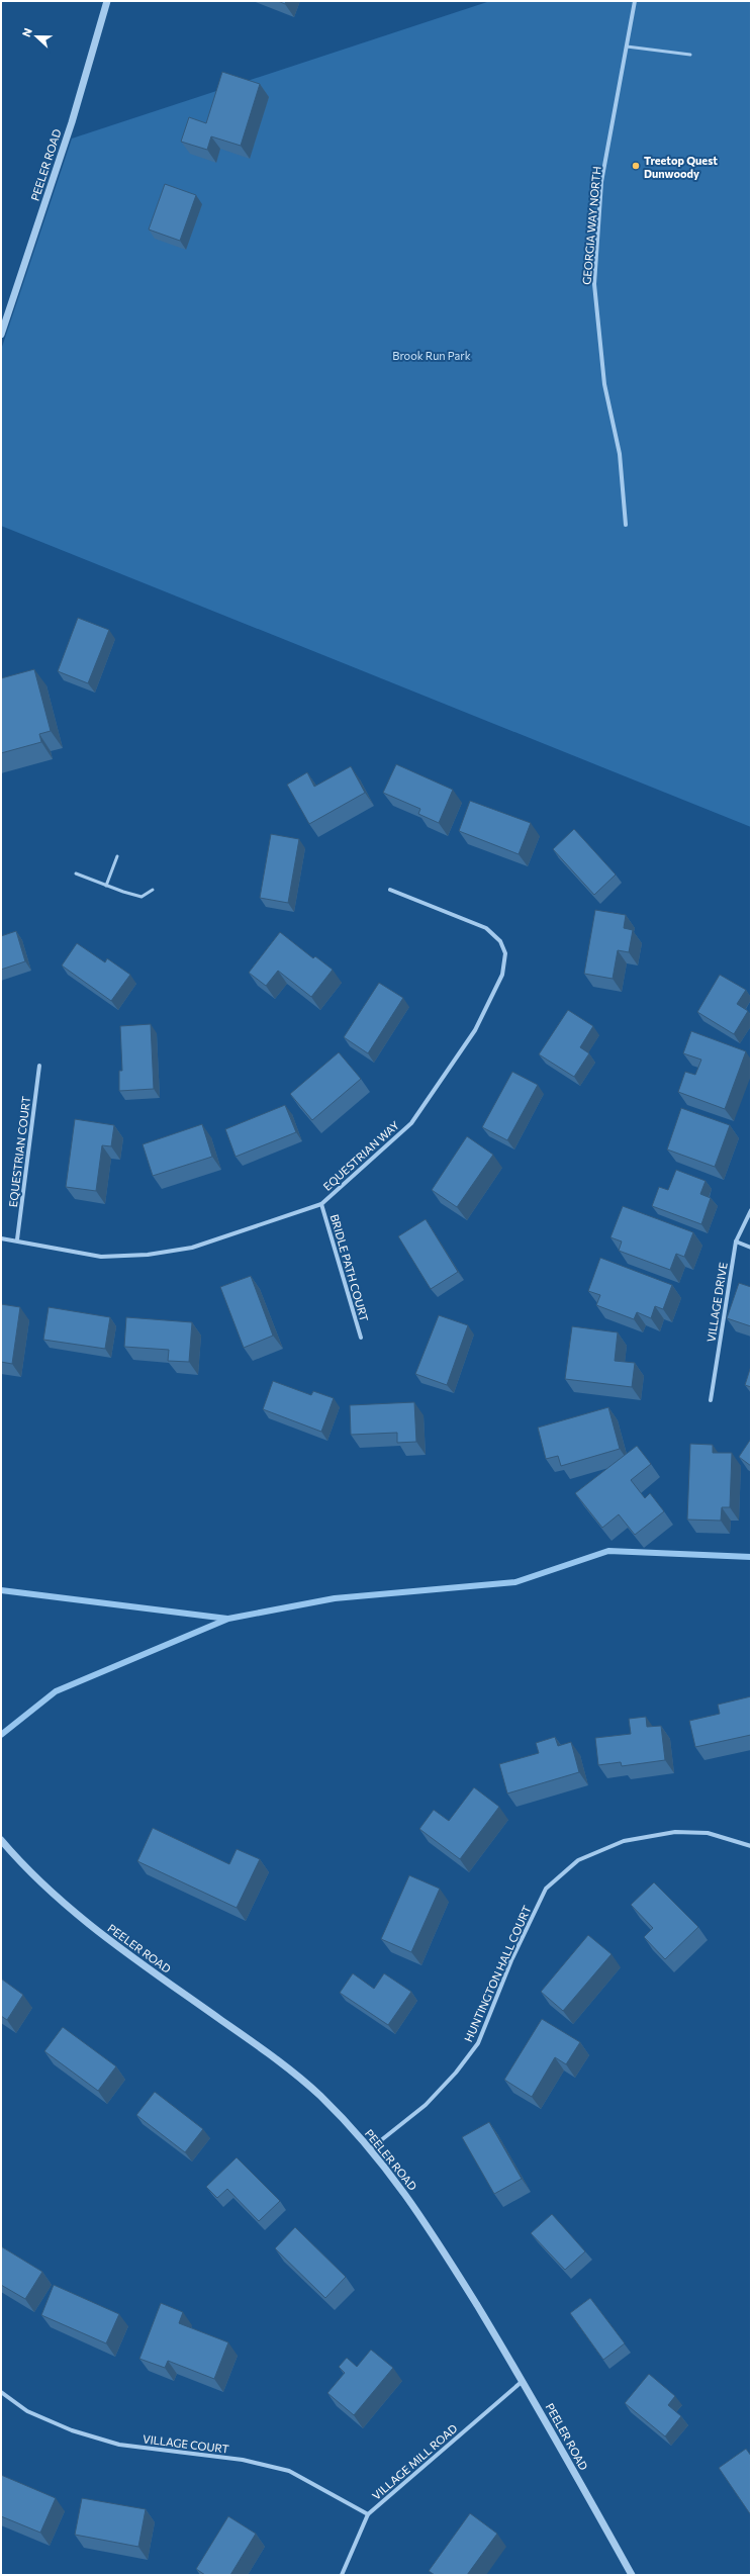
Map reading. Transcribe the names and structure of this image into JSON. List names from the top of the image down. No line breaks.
{"streets":{"street":["PEELER ROAD","GEORGIA WAY NORTH","EQUESTRIAN COURT","EQUESTRIAN WAY","BRIDLE PATH COURT","VILLAGE DRIVE","HUNTINGTON HALL COURT","VILLAGE COURT","VILLAGE MILL ROAD"]},"crossings":[["PEELER ROAD","HUNTINGTON HALL COURT"],["PEELER ROAD","VILLAGE MILL ROAD"],["EQUESTRIAN COURT","EQUESTRIAN WAY"],["EQUESTRIAN WAY","BRIDLE PATH COURT"],["VILLAGE COURT","VILLAGE MILL ROAD"]],"parks":["Brook Run Park"],"places":["Treetop Quest Dunwoody"],"north":"left"}
